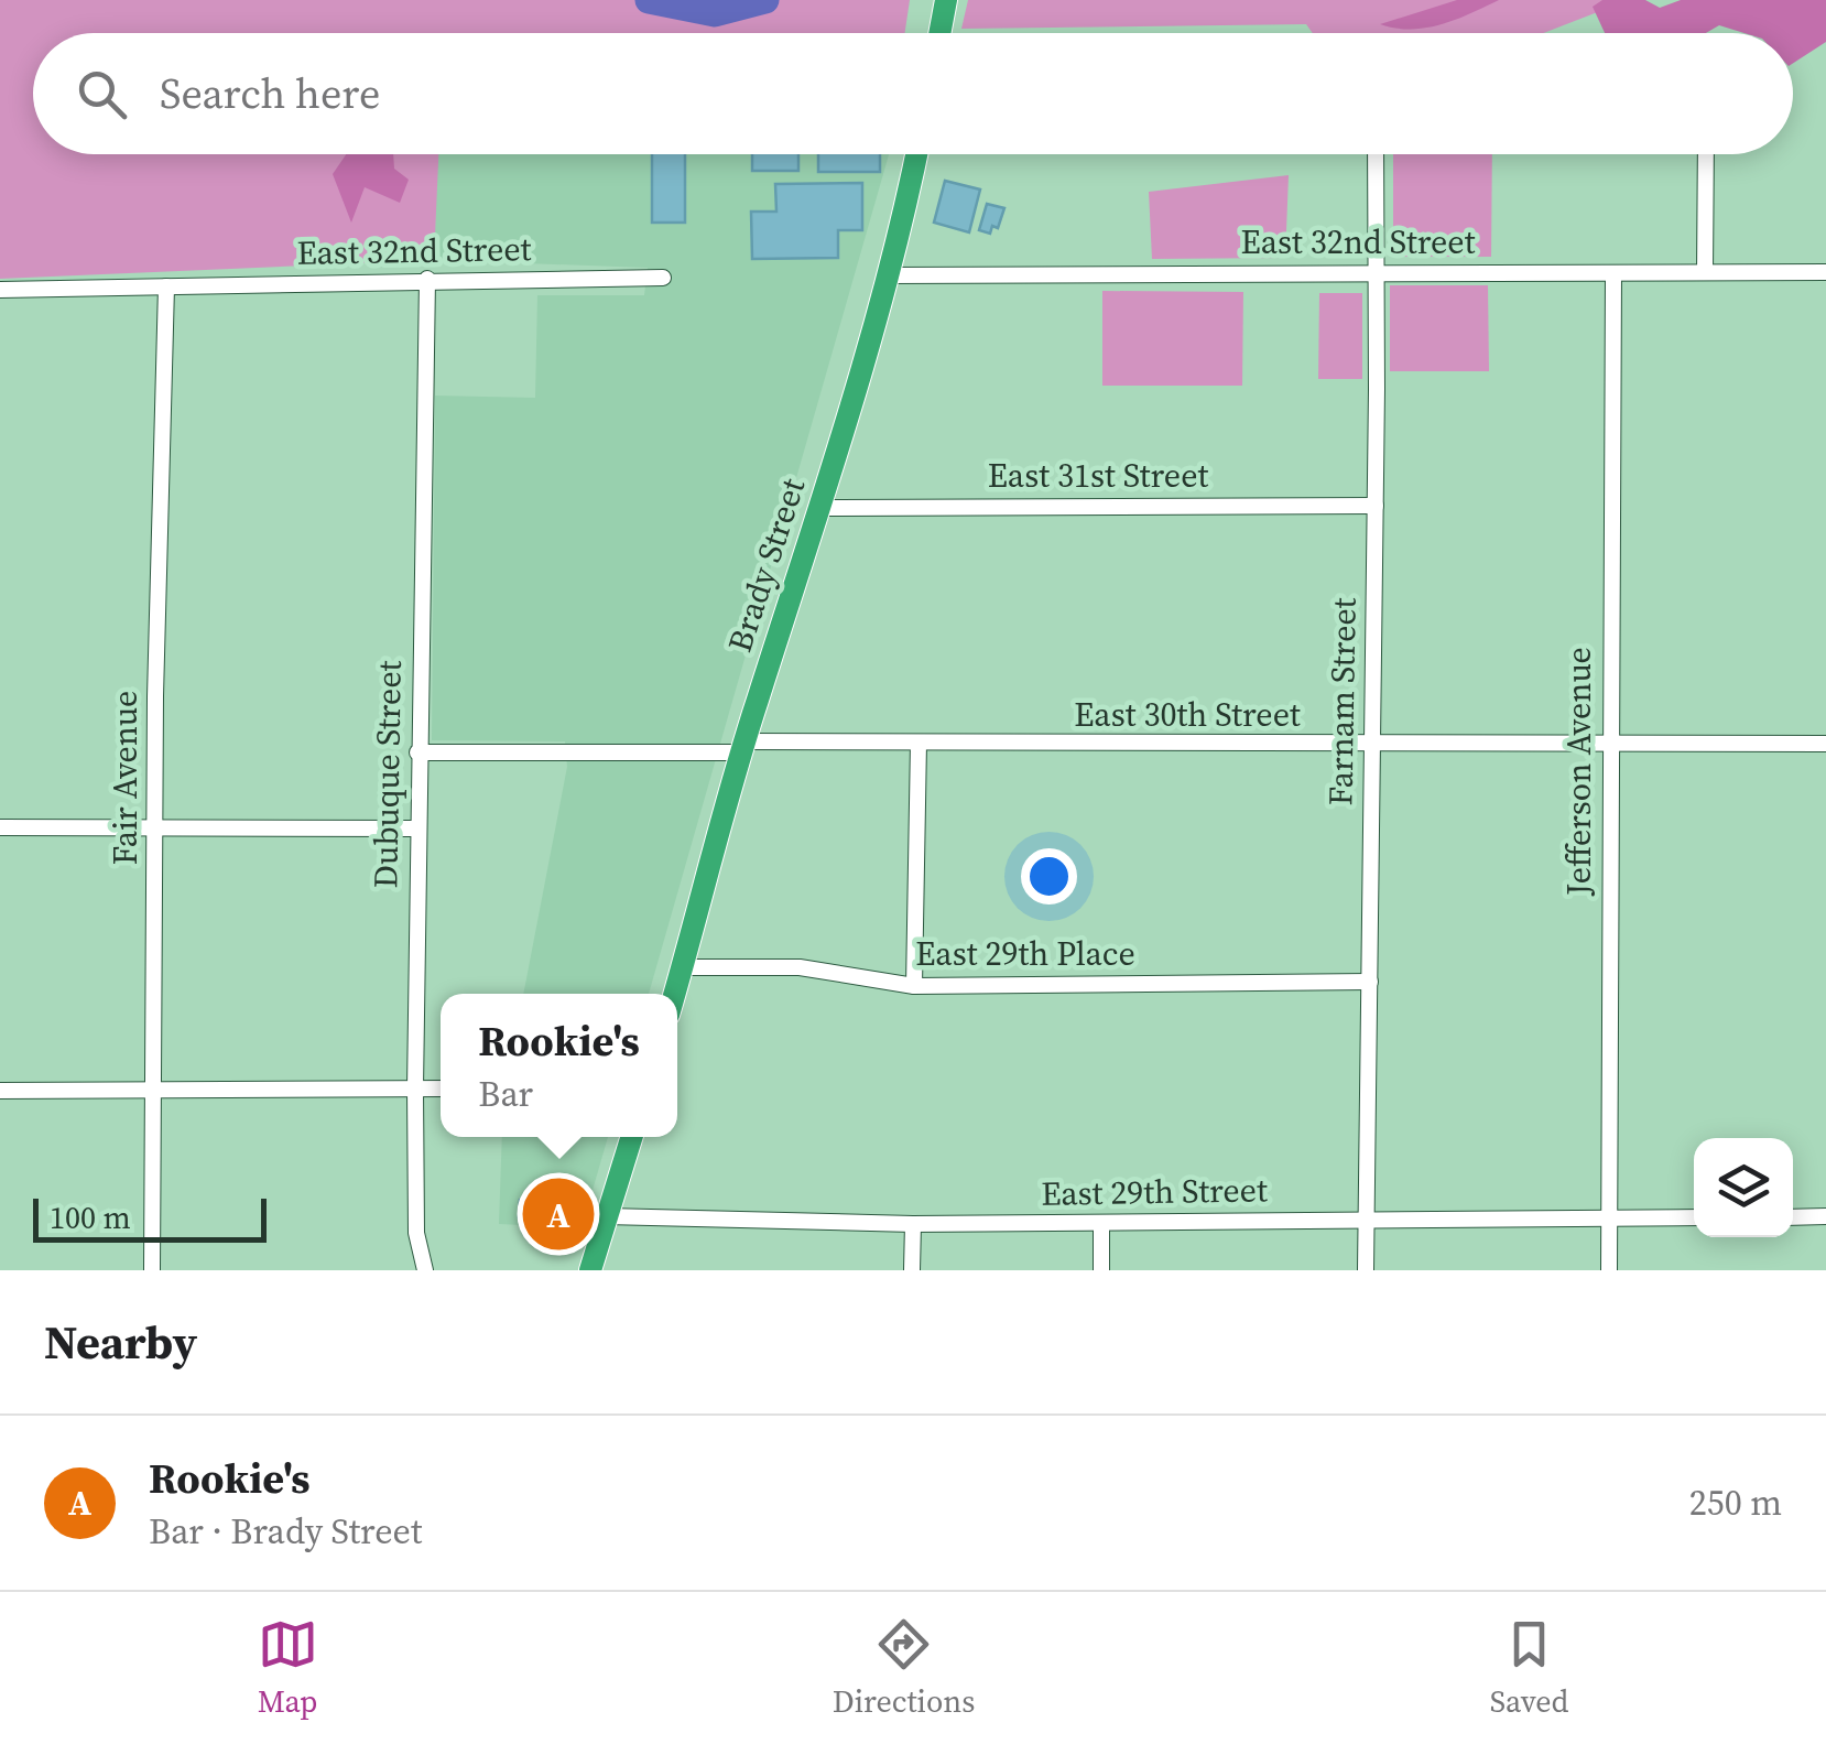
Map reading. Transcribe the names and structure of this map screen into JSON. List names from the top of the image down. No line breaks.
{"streets":{"highway":["Brady Street"],"street":["East 32nd Street","East 31st Street","Farnam Street","East 30th Street","Jefferson Avenue","Dubuque Street","Fair Avenue","East 29th Place","East 29th Street"]},"crossings":[["East 32nd Street","Brady Street"],["East 32nd Street","Farnam Street"],["East 32nd Street","Jefferson Avenue"],["East 32nd Street","Dubuque Street"],["East 32nd Street","Fair Avenue"],["East 31st Street","Brady Street"],["East 31st Street","Farnam Street"],["Brady Street","East 30th Street"],["Brady Street","East 29th Place"],["Farnam Street","East 30th Street"],["Farnam Street","East 29th Place"],["Farnam Street","East 29th Street"],["East 30th Street","Jefferson Avenue"],["East 30th Street","Dubuque Street"],["Jefferson Avenue","East 29th Street"]],"scale_bar":"100 m","page":{"search":"Search here","popup":["Rookie's","Bar"],"pins":"A","scale":"100 m","heading":"Nearby","list":[{"mark":"A","name":"Rookie's","note":"Bar · Brady Street","value":"250 m"}],"nav":["Map","Directions","Saved"]}}
